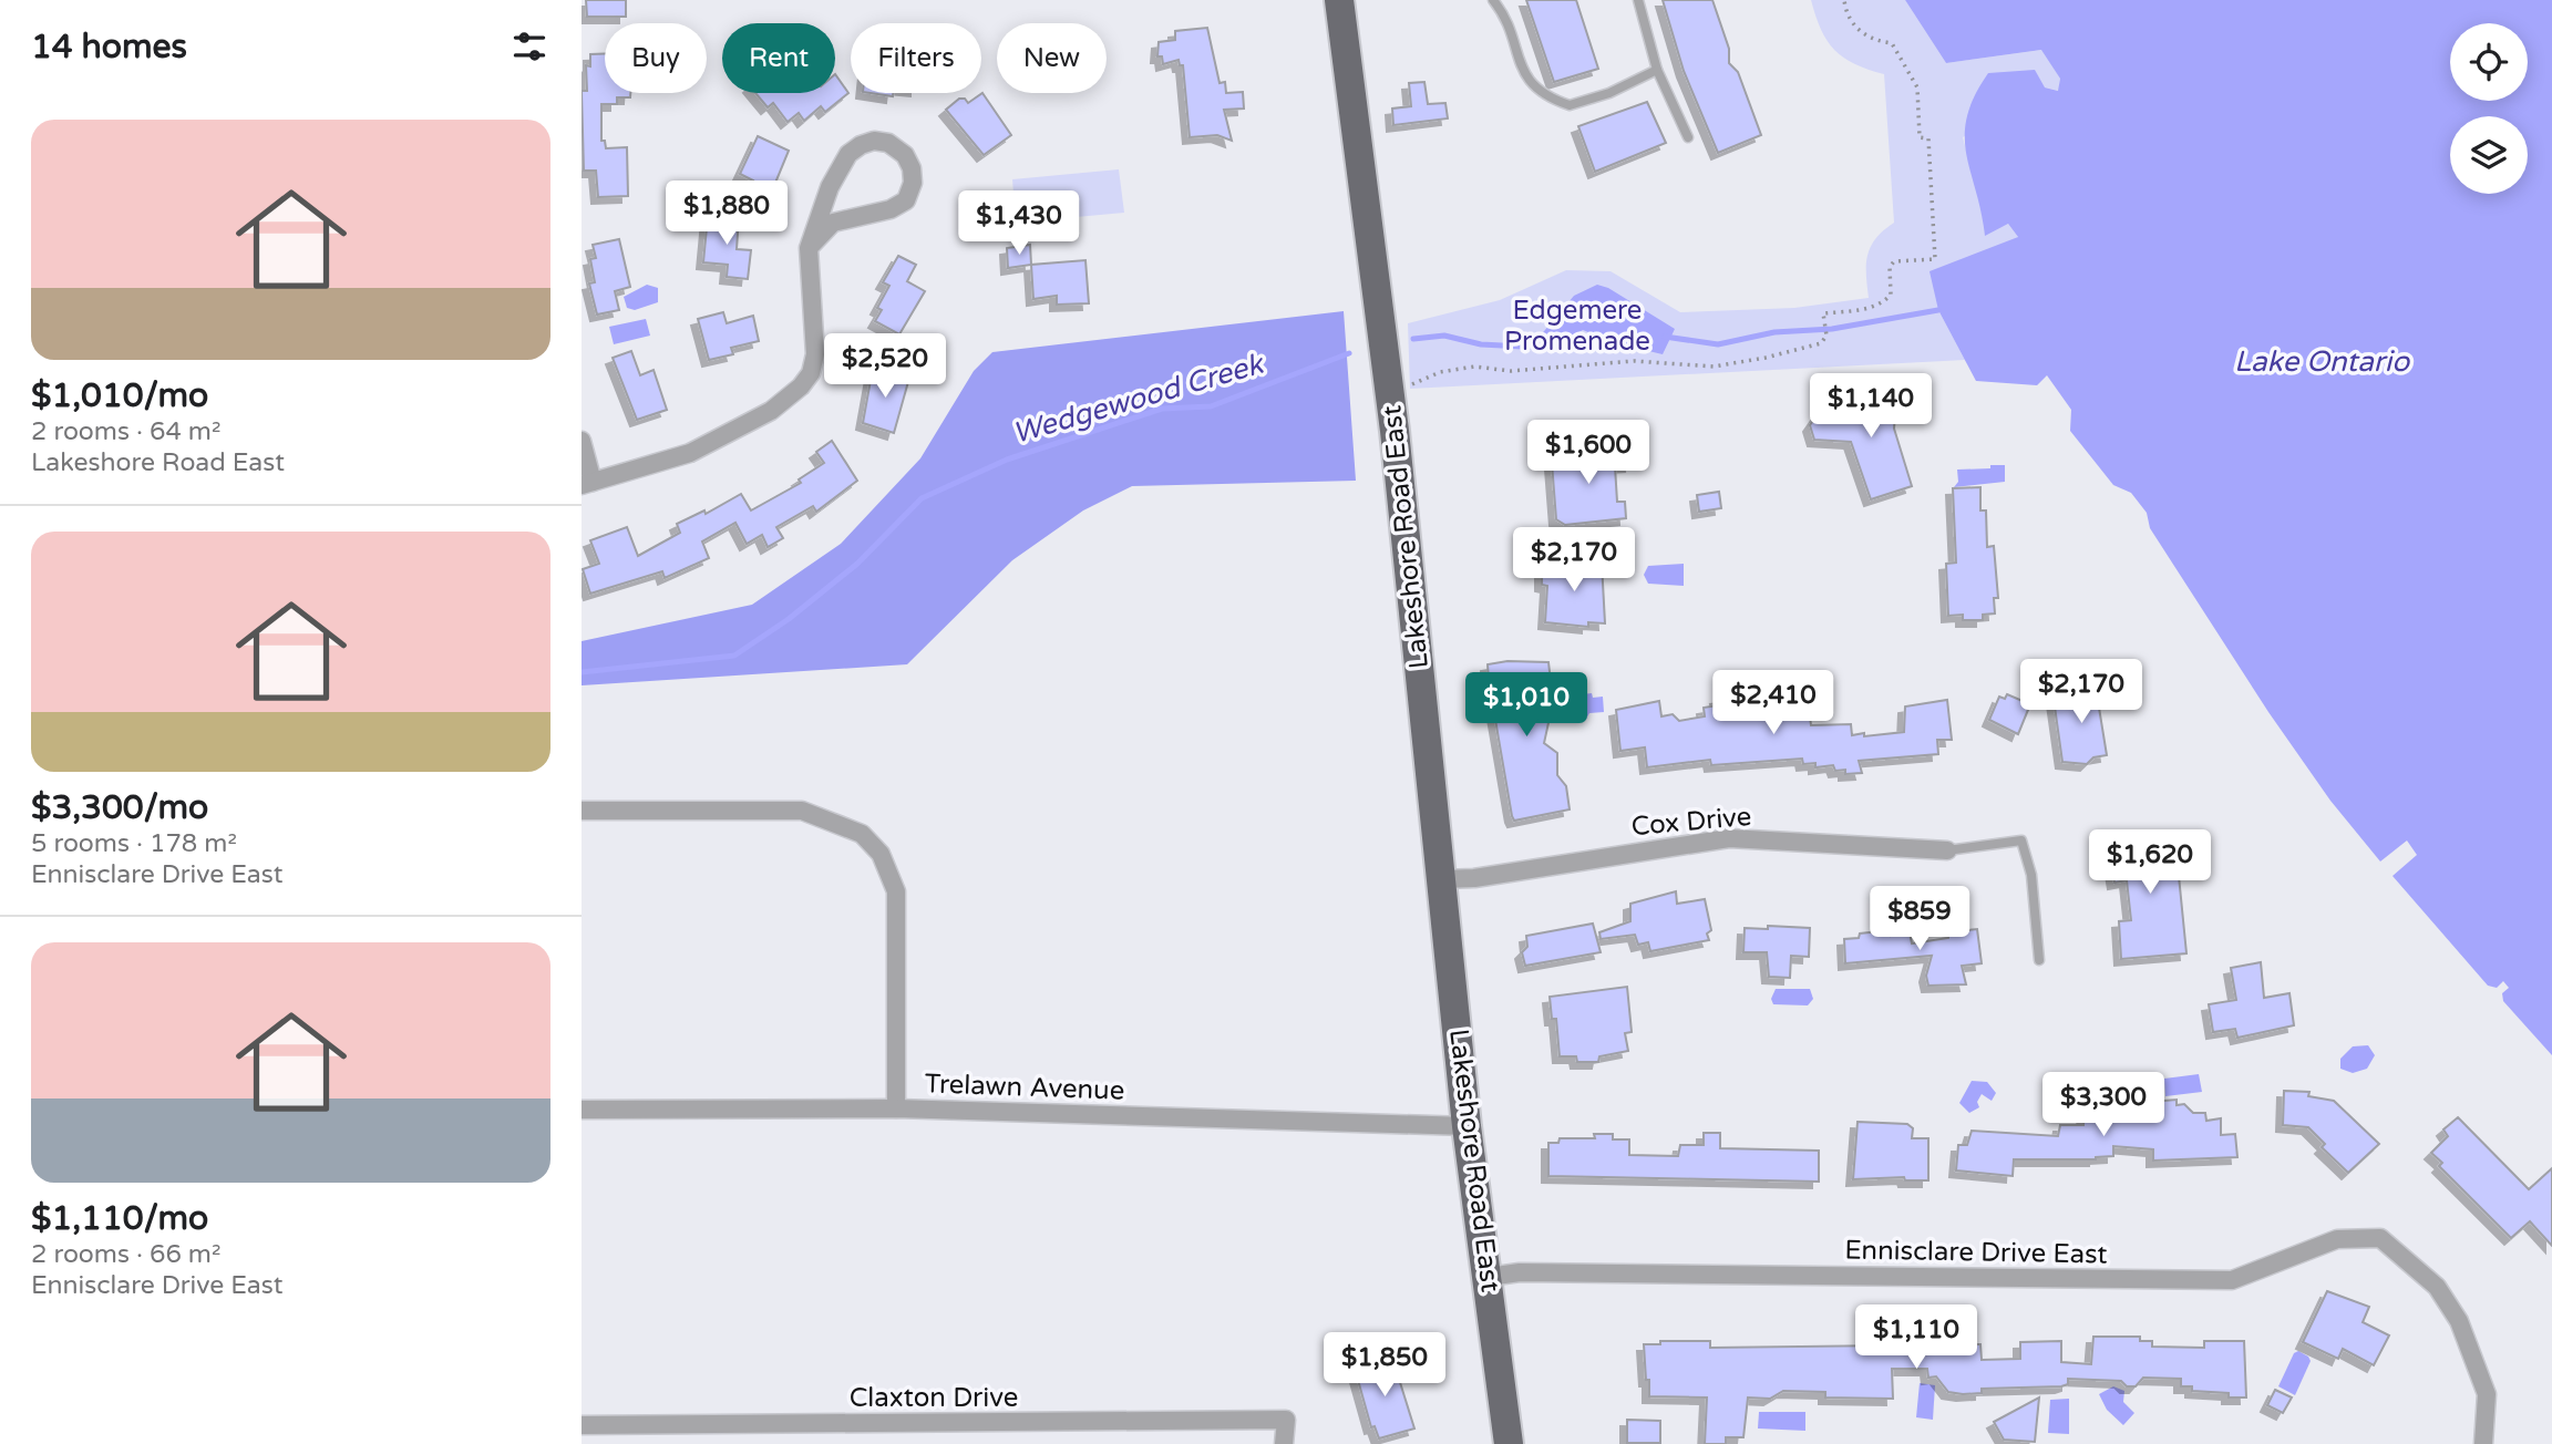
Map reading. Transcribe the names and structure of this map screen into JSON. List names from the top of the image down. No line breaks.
{"streets":{"main road":["Lakeshore Road East"],"street":["Cox Drive","Trelawn Avenue","Ennisclare Drive East","Claxton Drive"]},"crossings":[["Lakeshore Road East","Cox Drive"],["Lakeshore Road East","Trelawn Avenue"],["Lakeshore Road East","Ennisclare Drive East"]],"water":["Lake Ontario","Wedgewood Creek"],"parks":["Edgemere Promenade"],"page":{"heading":"14 homes","chip":["Buy","Rent","Filters","New"],"list":[{"name":"$1,010/mo","note":"2 rooms · 64 m² · Lakeshore Road East"},{"name":"$3,300/mo","note":"5 rooms · 178 m² · Ennisclare Drive East"},{"name":"$1,110/mo","note":"2 rooms · 66 m² · Ennisclare Drive East"}],"price":["$1,880","$1,430","$2,520","$1,140","$1,600","$2,170","$2,170","$2,410","$1,010","$1,620","$859","$3,300","$1,110","$1,850"]}}
